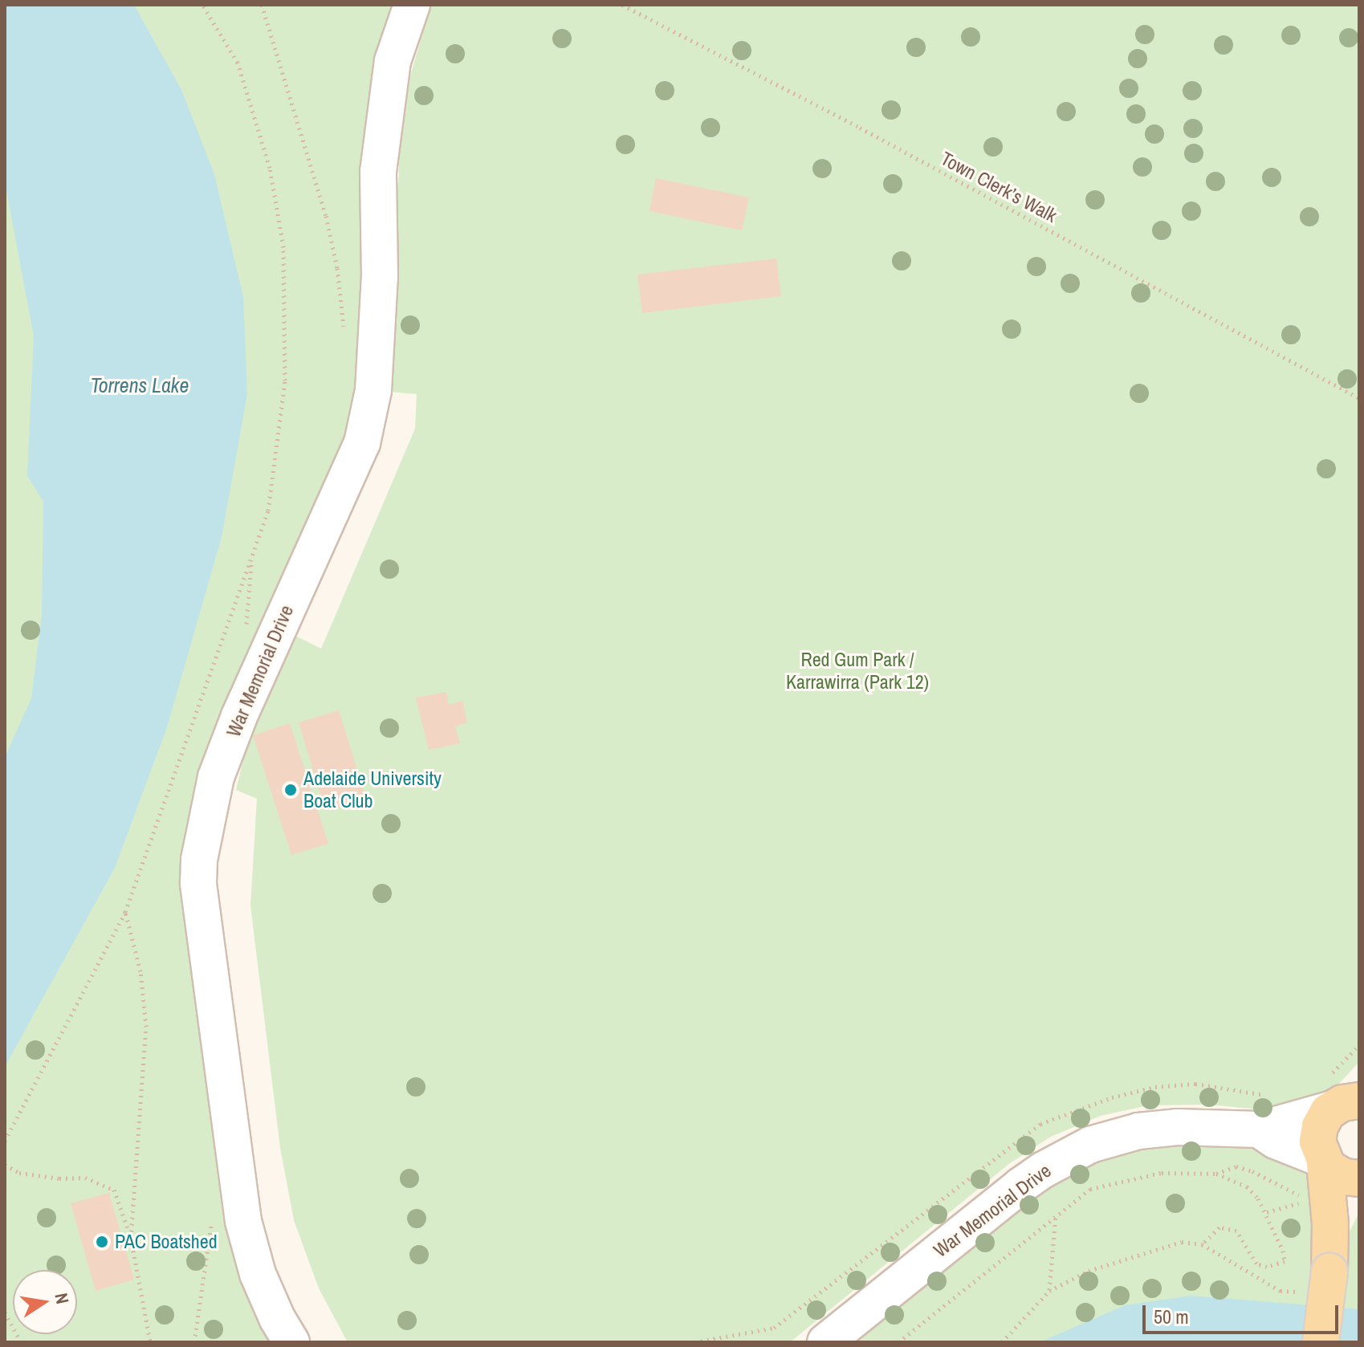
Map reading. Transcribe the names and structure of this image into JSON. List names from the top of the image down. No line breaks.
{"streets":{"street":["War Memorial Drive"],"path":["Town Clerk’s Walk"]},"water":["Torrens Lake"],"parks":["Red Gum Park / Karrawirra (Park 12)"],"places":["Adelaide University Boat Club","PAC Boatshed"],"scale_bar":"50 m","north":"right"}
